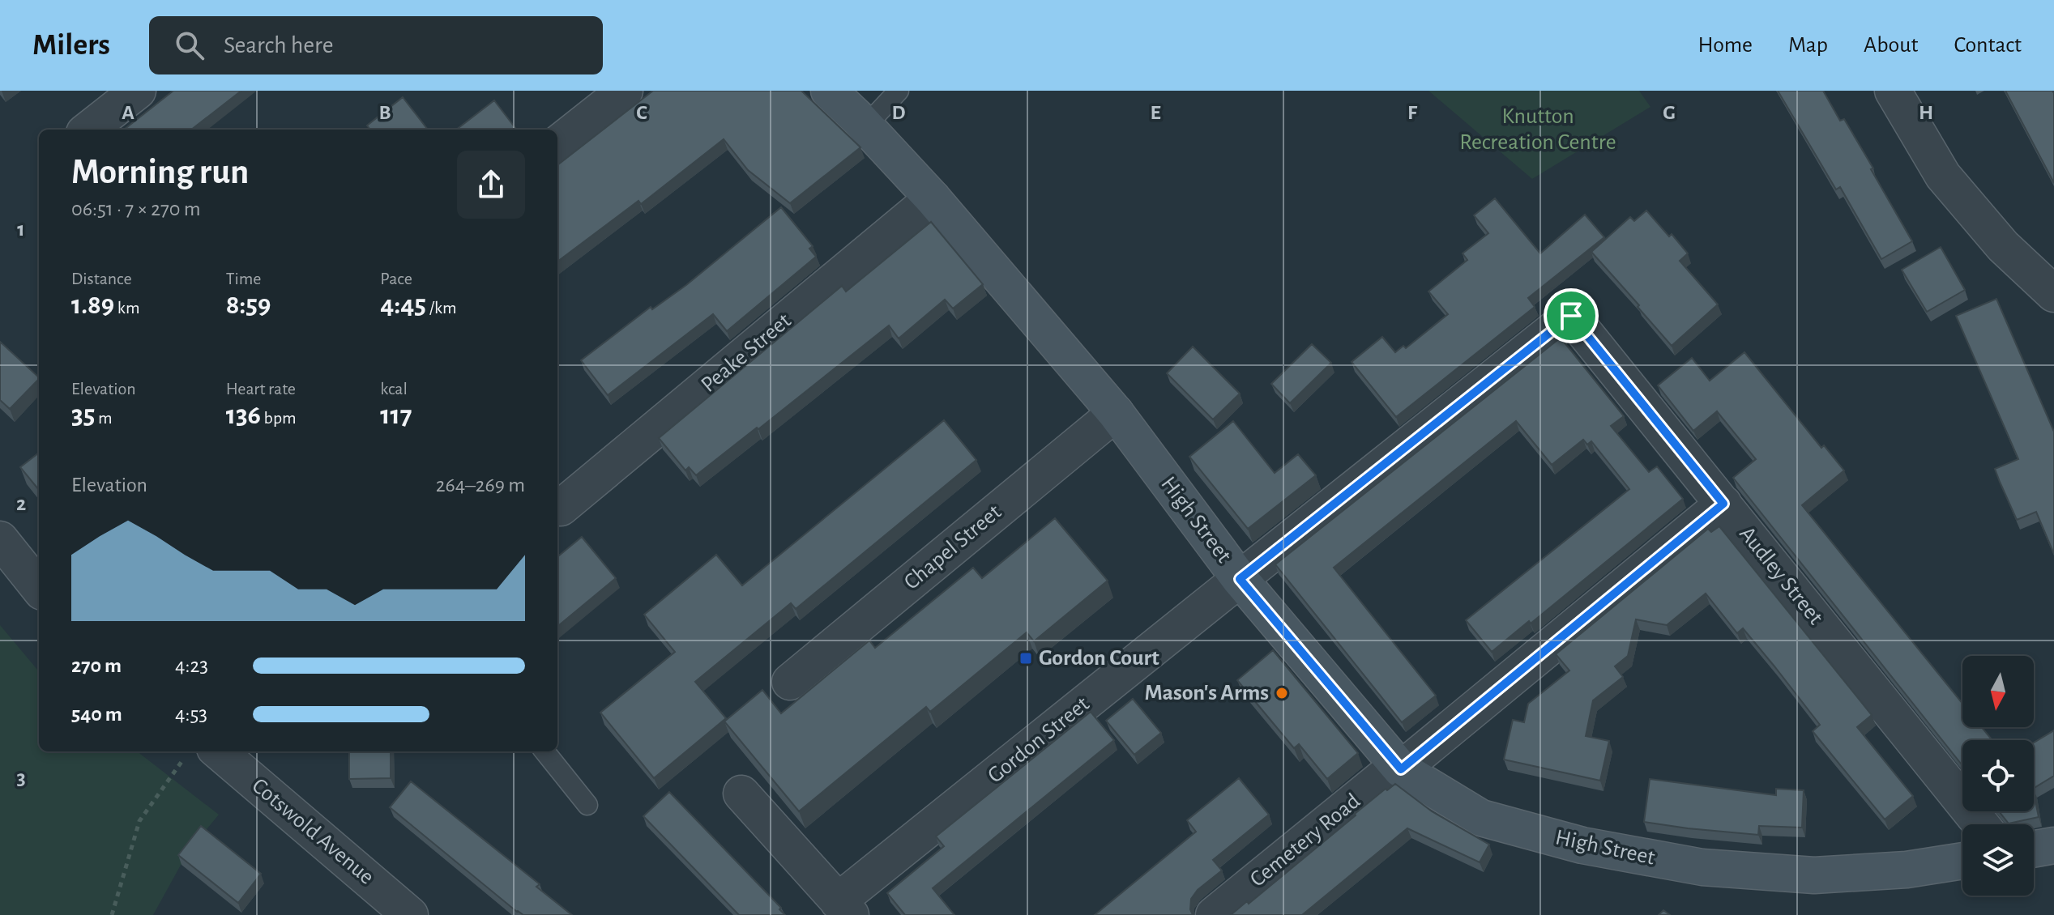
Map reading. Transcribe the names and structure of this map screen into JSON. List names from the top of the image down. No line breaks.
{"streets":{"main road":["High Street"],"street":["Peake Street","Chapel Street","Audley Street","Gordon Street","Cotswold Avenue","Cemetery Road"]},"crossings":[["Peake Street","High Street"],["High Street","Chapel Street"],["High Street","Gordon Street"],["High Street","Cemetery Road"],["Audley Street","Gordon Street"],["Audley Street","Cemetery Road"]],"parks":["Knutton Recreation Centre"],"places":{"transit":["Gordon Court"],"other":["Mason's Arms"]},"north":"bottom","page":{"header":"Milers","search":"Search here","nav":["Home","Map","About","Contact"],"heading":["Morning run","06:51 · 7 × 270 m"],"stats":[["Distance","1.89 km"],["Time","8:59"],["Pace","4:45 /km"],["Elevation","35 m"],["Heart rate","136 bpm"],["kcal","117"]],"chart":["Elevation","264–269 m"],"list":[{"name":"270 m","note":"4:23"},{"name":"540 m","note":"4:53"}]},"grid":{"columns":["A","B","C","D","E","F","G","H"],"rows":["1","2","3"]}}
